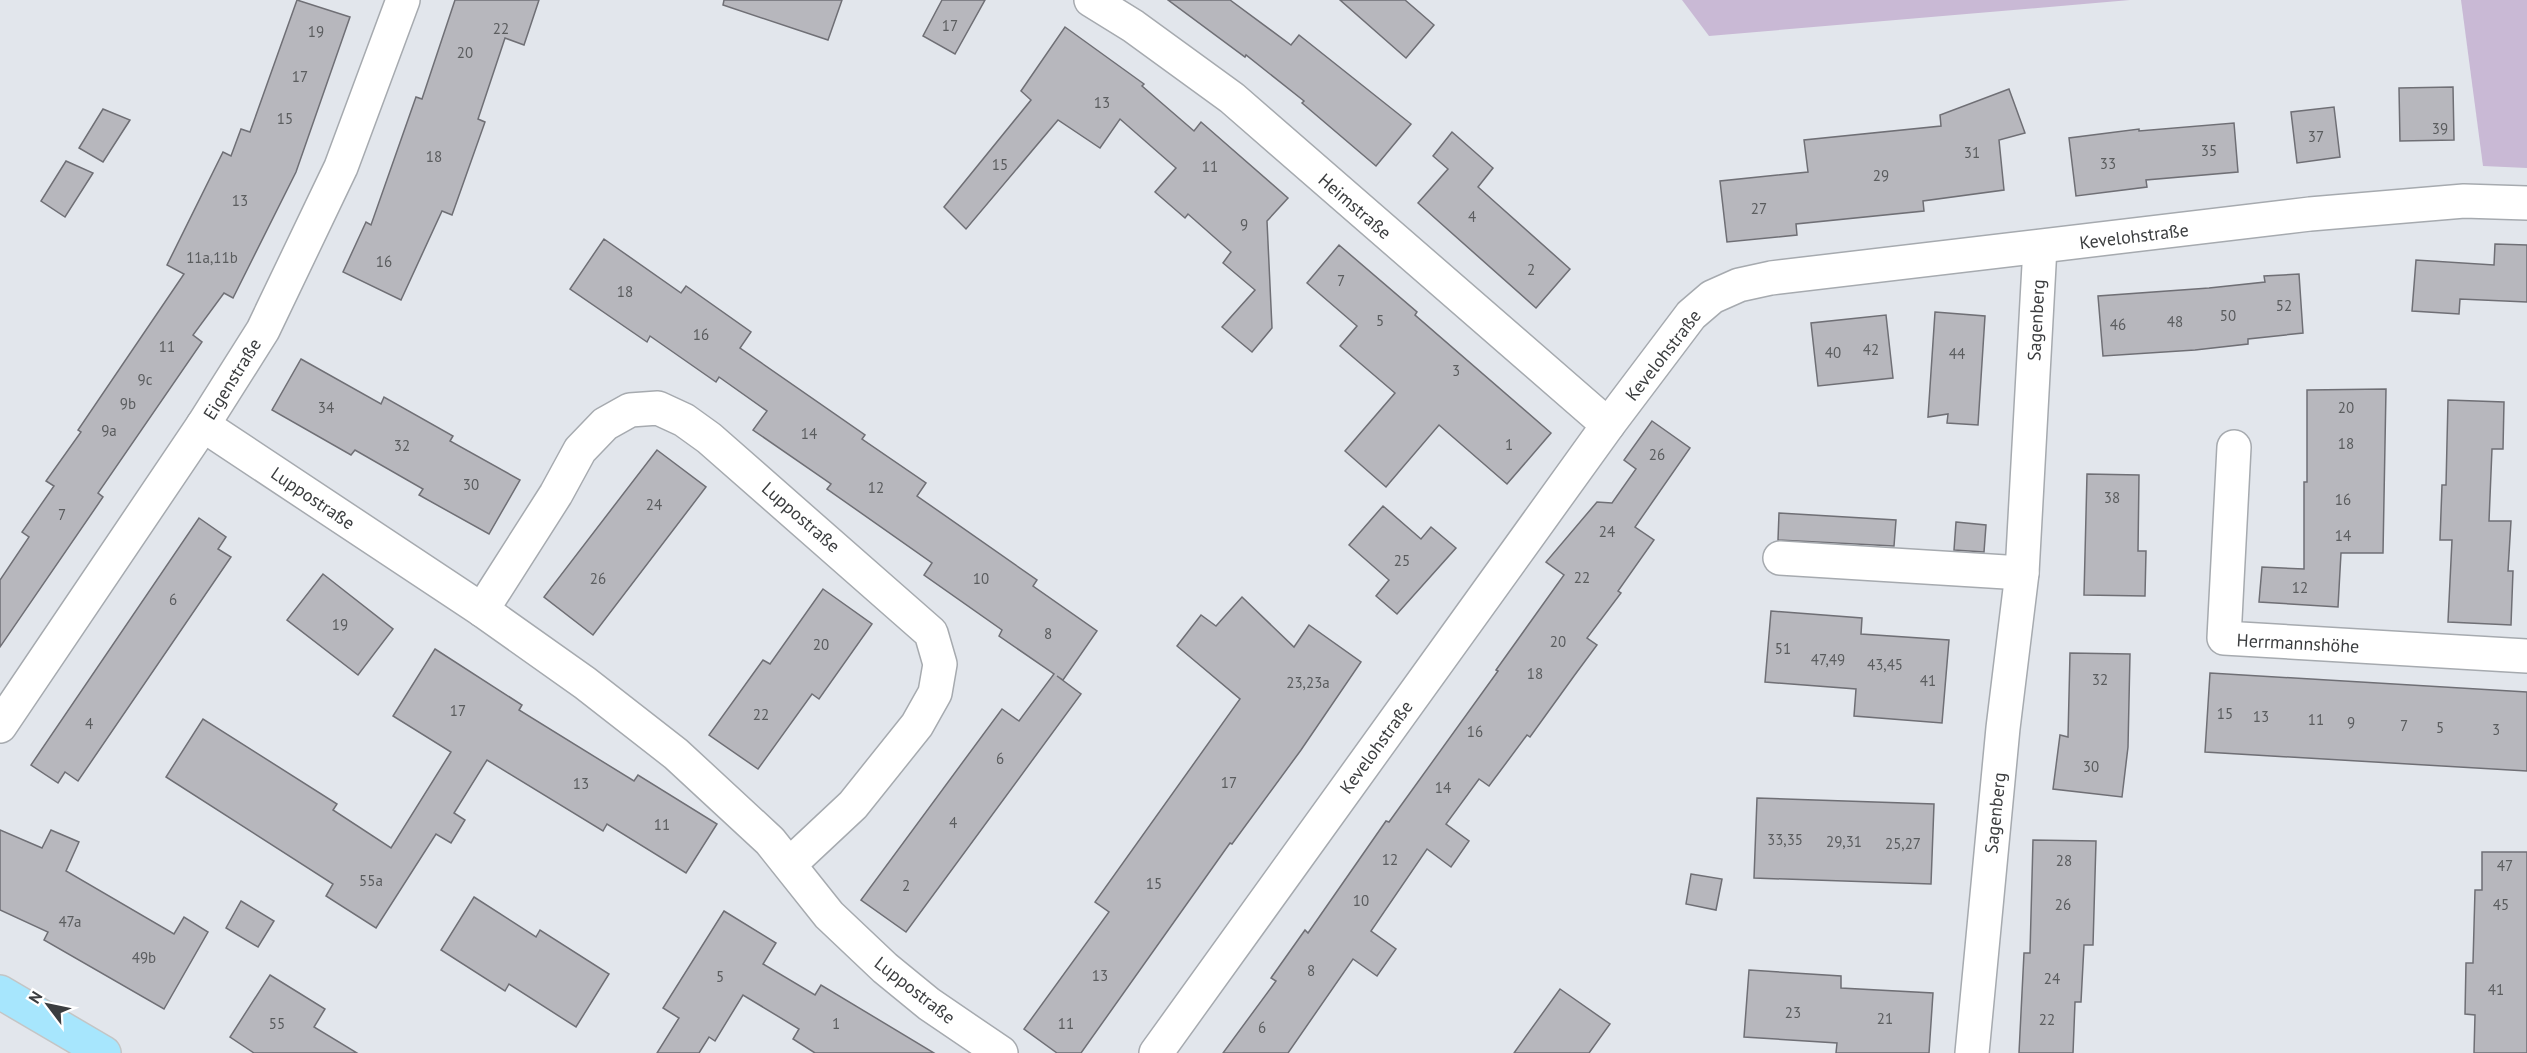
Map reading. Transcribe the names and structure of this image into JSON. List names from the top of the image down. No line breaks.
{"streets":{"street":["Heimstraße","Kevelohstraße","Sagenberg","Eigenstraße","Luppostraße","Herrmannshöhe"]},"crossings":[["Heimstraße","Kevelohstraße"],["Kevelohstraße","Sagenberg"],["Eigenstraße","Luppostraße"]],"house_numbers":["17","22","19","20","17","13","15","39","37","35","31","18","33","15","11","29","13","27","4","9","11a,11b","16","2","7","18","52","50","5","48","46","16","11","42","40","44","3","9c","9b","34","20","9a","14","18","1","32","26","30","12","38","16","24","7","24","14","25","22","26","10","12","6","19","8","20","20","51","47,49","43,45","18","32","41","23,23a","17","15","22","13","11","9","4","7","5","3","16","6","30","17","13","14","4","11","33,35","29,31","25,27","12","28","47","55a","15","2","10","26","45","47a","49b","8","13","5","24","41","23","21","22","55","1","11","6"],"north":"top left"}
